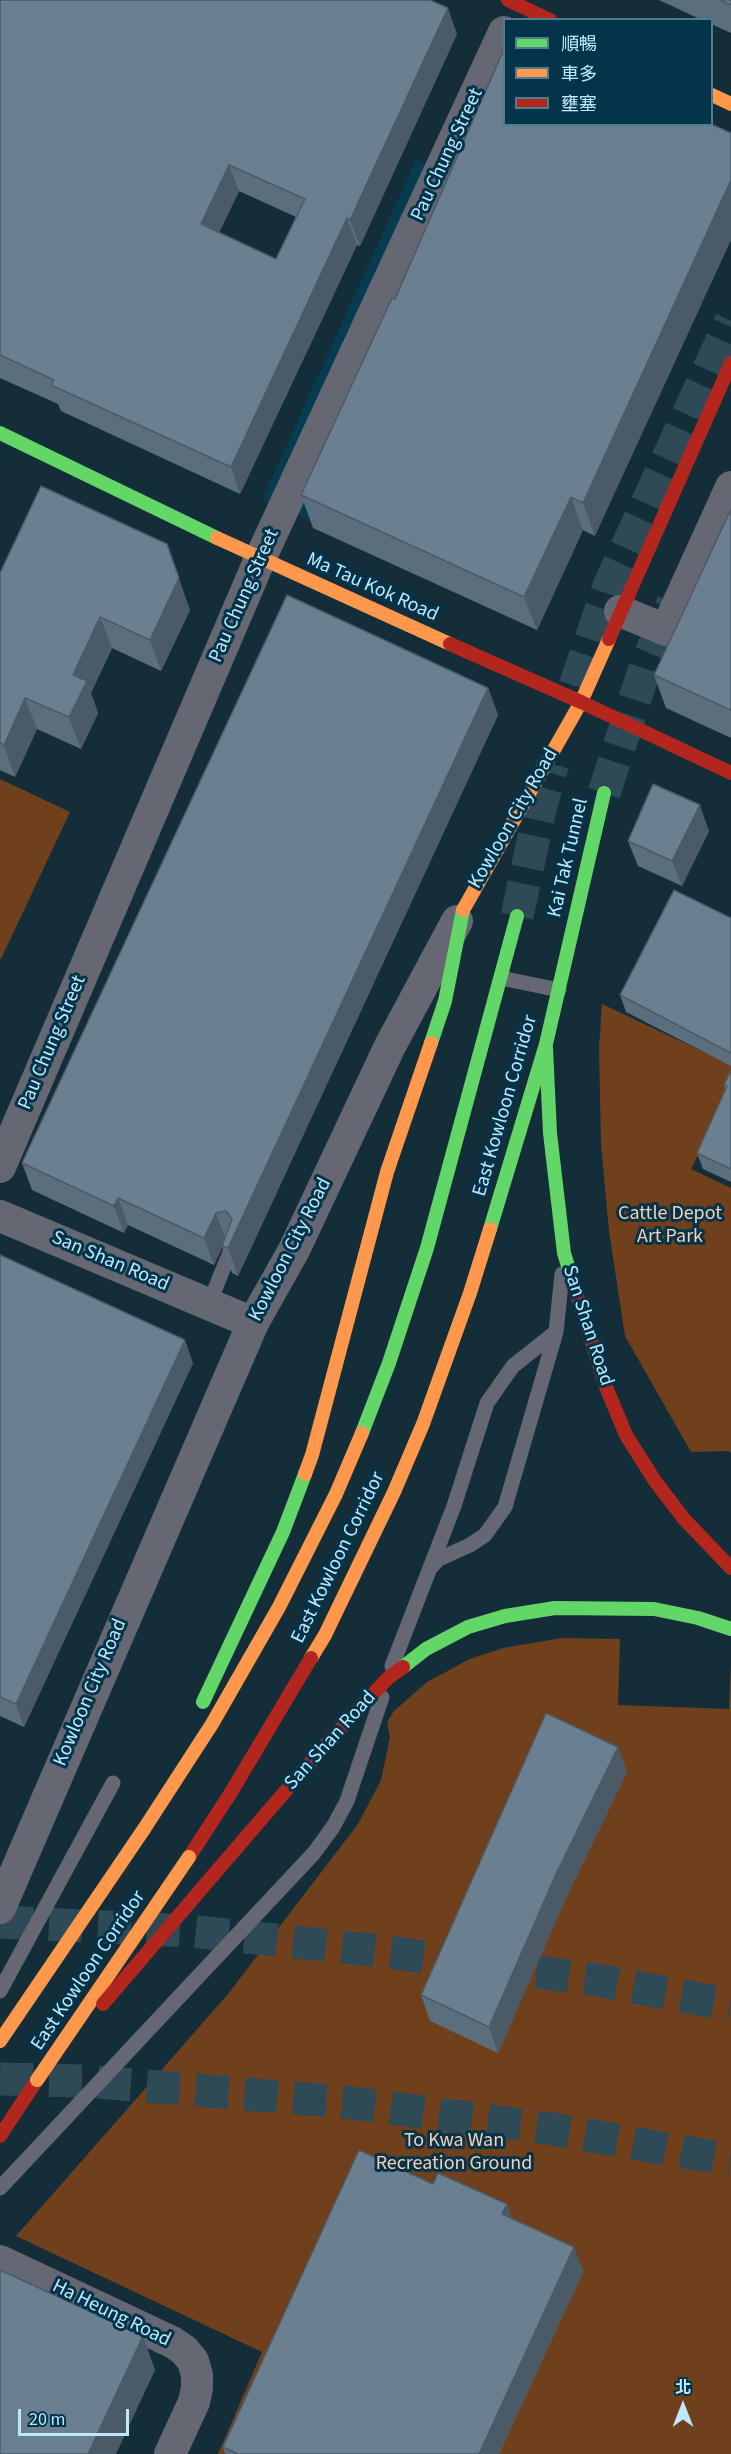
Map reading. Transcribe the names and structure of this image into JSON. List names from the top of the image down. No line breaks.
{"streets":{"main road":["Ma Tau Kok Road","Kowloon City Road","Kai Tak Tunnel","East Kowloon Corridor","San Shan Road"],"street":["Pau Chung Street","Ha Heung Road"]},"crossings":[["Pau Chung Street","Ma Tau Kok Road"],["Ma Tau Kok Road","Kowloon City Road"],["Kowloon City Road","San Shan Road"],["Kai Tak Tunnel","East Kowloon Corridor"],["East Kowloon Corridor","San Shan Road"]],"parks":["Cattle Depot Art Park","To Kwa Wan Recreation Ground"],"legend":["順暢","車多","壅塞"],"scale_bar":"20 m","north":"top"}
